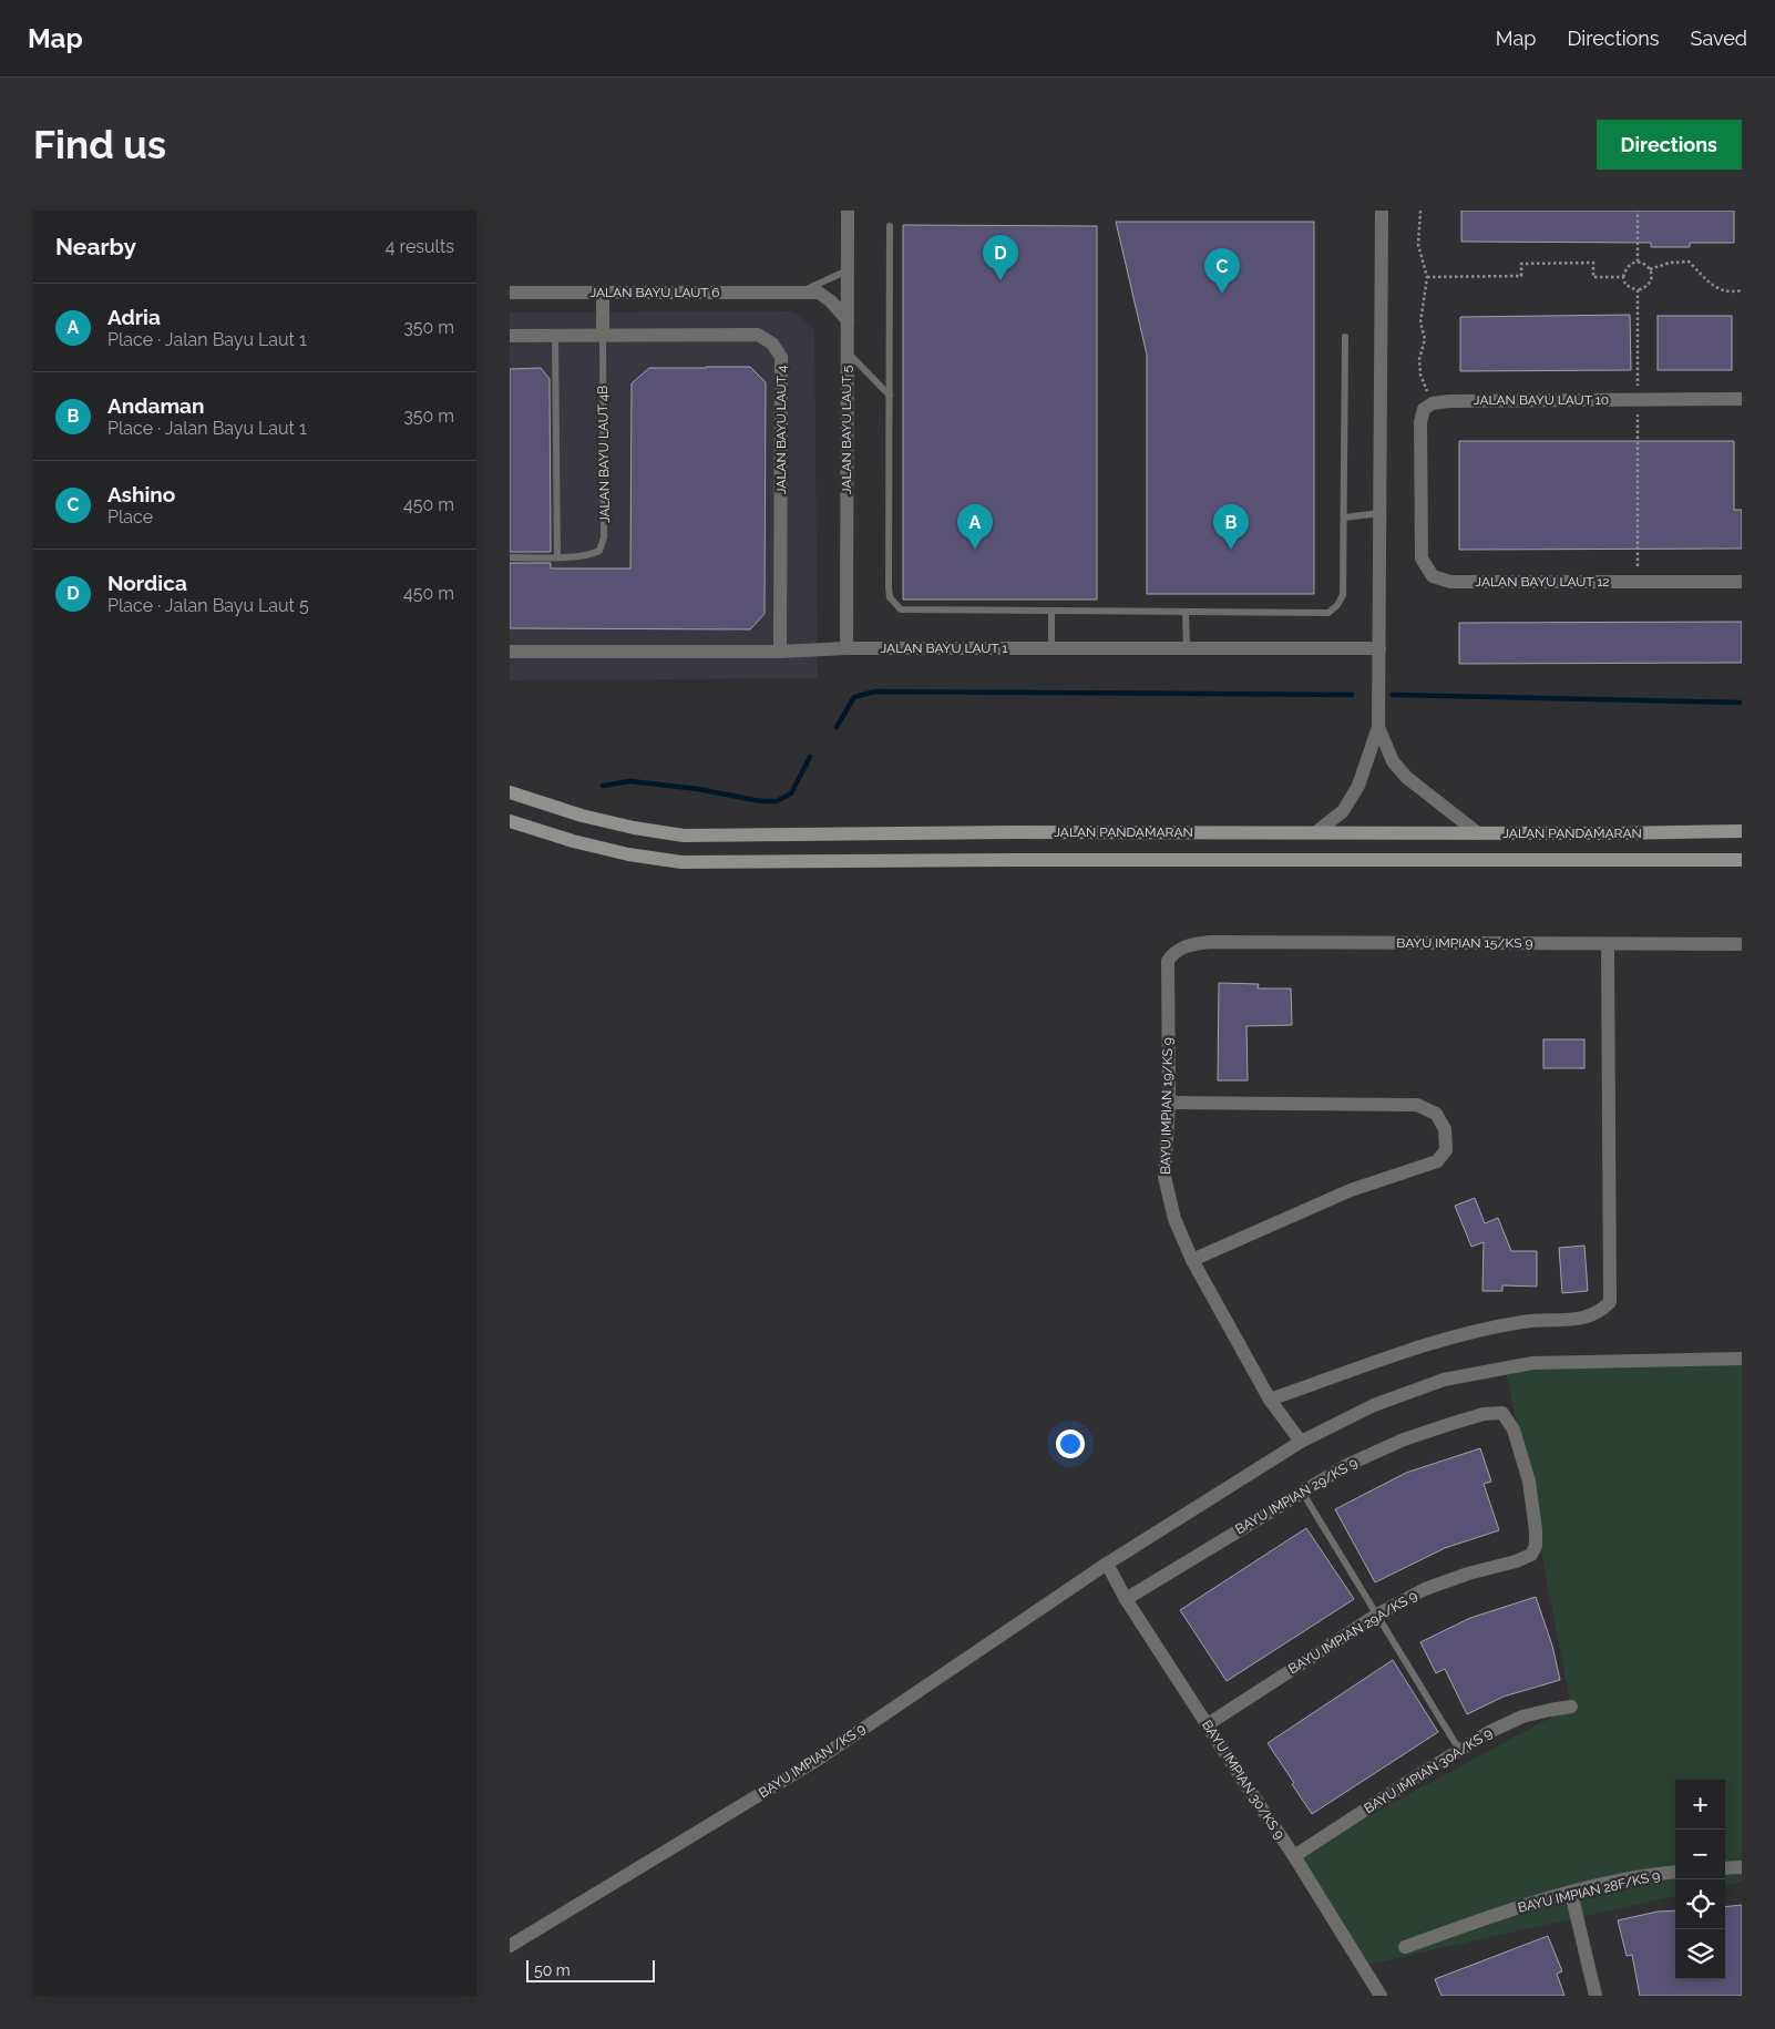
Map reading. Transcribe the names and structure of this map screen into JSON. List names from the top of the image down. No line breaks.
{"streets":{"main road":["JALAN PANDAMARAN"],"street":["JALAN BAYU LAUT 6","JALAN BAYU LAUT 10","JALAN BAYU LAUT 4","JALAN BAYU LAUT 5","JALAN BAYU LAUT 4B","JALAN BAYU LAUT 12","JALAN BAYU LAUT 1","BAYU IMPIAN 15/KS 9","BAYU IMPIAN 19/KS 9","BAYU IMPIAN 29/KS 9","BAYU IMPIAN 29A/KS 9","BAYU IMPIAN /KS 9","BAYU IMPIAN 30A/KS 9","BAYU IMPIAN 30/KS 9","BAYU IMPIAN 28F/KS 9"]},"crossings":[["JALAN BAYU LAUT 6","JALAN BAYU LAUT 5"],["JALAN BAYU LAUT 6","JALAN BAYU LAUT 4B"],["JALAN BAYU LAUT 10","JALAN BAYU LAUT 12"],["JALAN BAYU LAUT 4","JALAN BAYU LAUT 4B"],["JALAN BAYU LAUT 4","JALAN BAYU LAUT 1"],["JALAN BAYU LAUT 5","JALAN BAYU LAUT 1"],["BAYU IMPIAN 15/KS 9","BAYU IMPIAN 19/KS 9"],["BAYU IMPIAN 19/KS 9","BAYU IMPIAN /KS 9"],["BAYU IMPIAN 29/KS 9","BAYU IMPIAN 29A/KS 9"],["BAYU IMPIAN 29/KS 9","BAYU IMPIAN 30/KS 9"],["BAYU IMPIAN 29A/KS 9","BAYU IMPIAN 30/KS 9"],["BAYU IMPIAN /KS 9","BAYU IMPIAN 30/KS 9"],["BAYU IMPIAN 30A/KS 9","BAYU IMPIAN 30/KS 9"]],"scale_bar":"50 m","page":{"header":"Map","nav":["Map","Directions","Saved"],"buttons":"Directions","title":"Find us","heading":["Nearby","4 results"],"pins":["D","C","A","B"],"list":[{"mark":"A","name":"Adria","note":"Place · Jalan Bayu Laut 1","value":"350 m"},{"mark":"B","name":"Andaman","note":"Place · Jalan Bayu Laut 1","value":"350 m"},{"mark":"C","name":"Ashino","note":"Place","value":"450 m"},{"mark":"D","name":"Nordica","note":"Place · Jalan Bayu Laut 5","value":"450 m"}],"map_buttons":["+","−"],"scale":"50 m"}}
